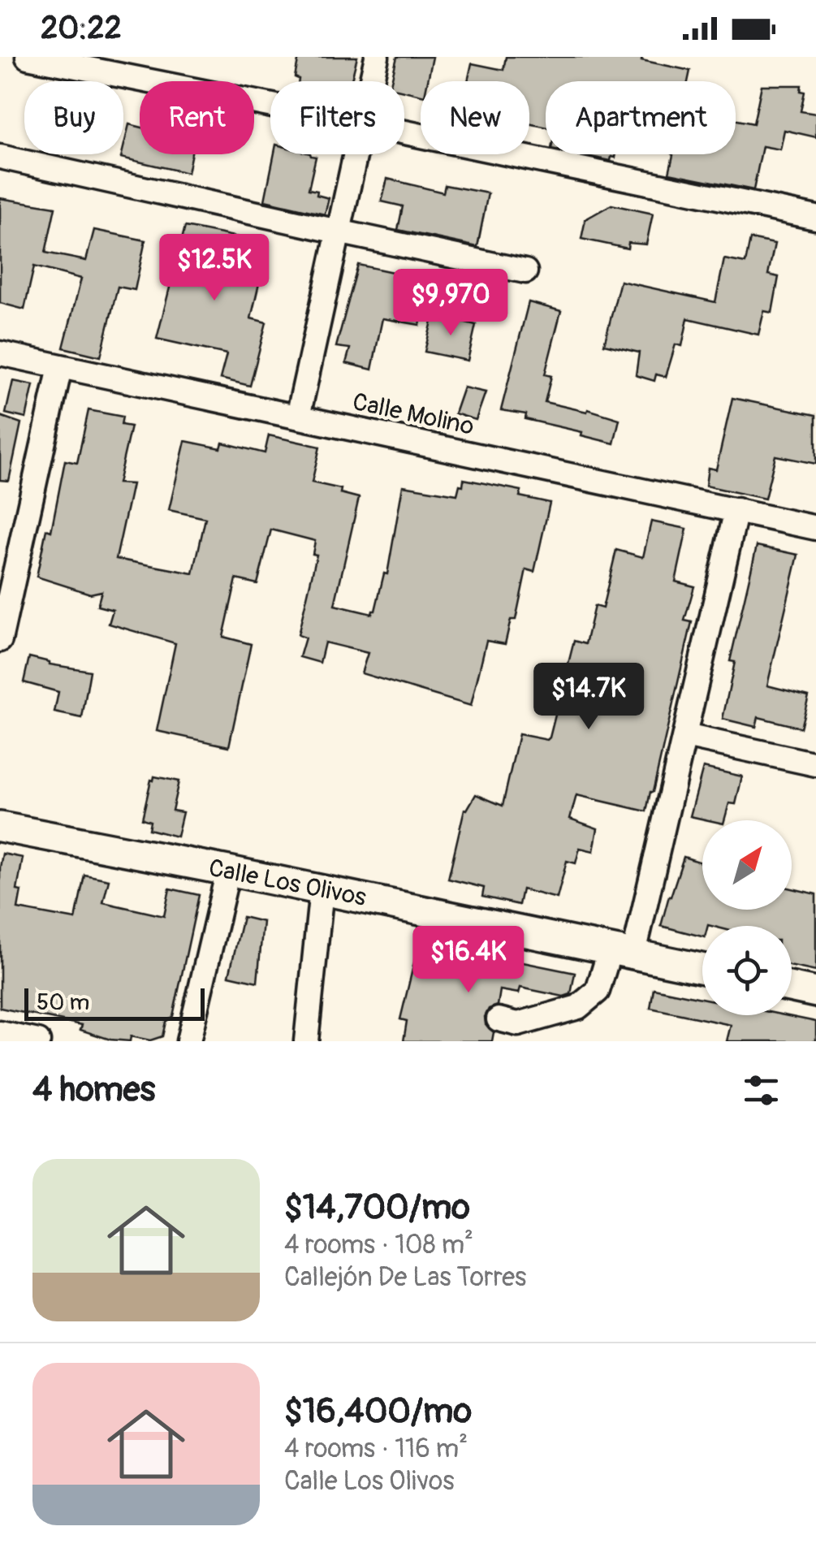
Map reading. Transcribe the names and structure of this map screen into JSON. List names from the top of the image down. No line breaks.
{"streets":{"main road":["Calle Los Olivos"],"street":["Calle Molino"]},"scale_bar":"50 m","north":"top right","page":{"status":"20:22","chip":["Buy","Rent","Filters","New","Apartment"],"price":["$12.5K","$9,970","$14.7K","$16.4K"],"scale":"50 m","heading":"4 homes","list":[{"name":"$14,700/mo","note":"4 rooms · 108 m² · Callejón De Las Torres"},{"name":"$16,400/mo","note":"4 rooms · 116 m² · Calle Los Olivos"}]}}
